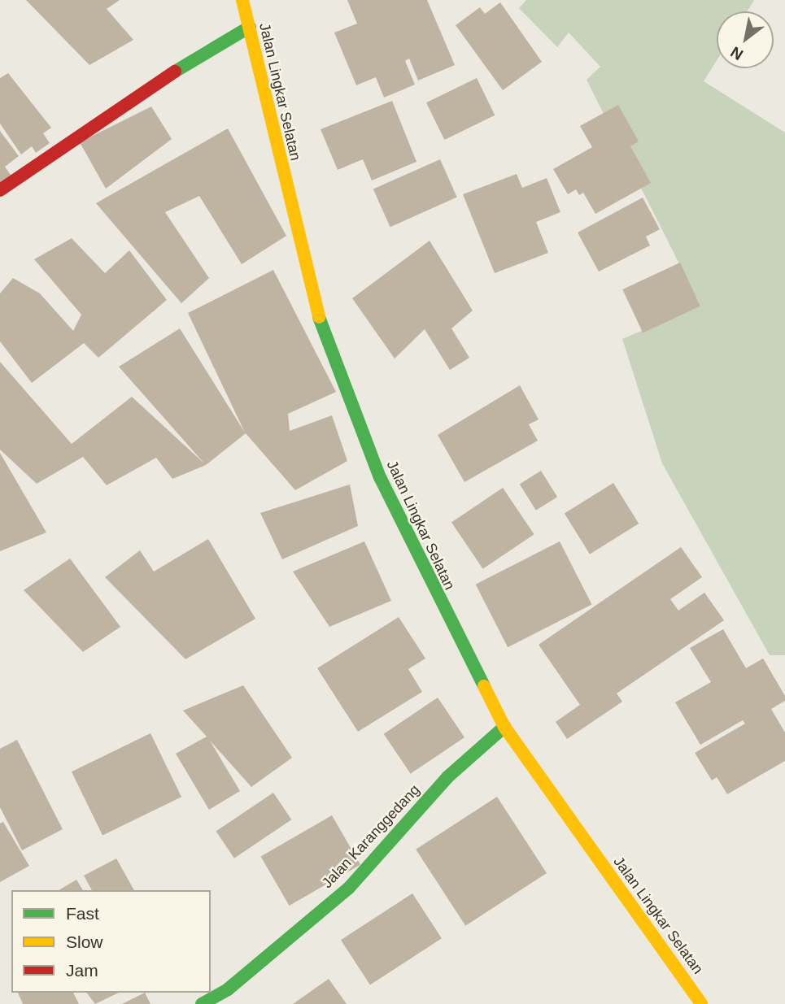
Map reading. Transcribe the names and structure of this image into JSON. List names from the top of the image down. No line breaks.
{"streets":{"street":["Jalan Lingkar Selatan","Jalan Karanggedang"]},"crossings":[["Jalan Lingkar Selatan","Jalan Karanggedang"]],"legend":["Fast","Slow","Jam"],"north":"bottom left"}
